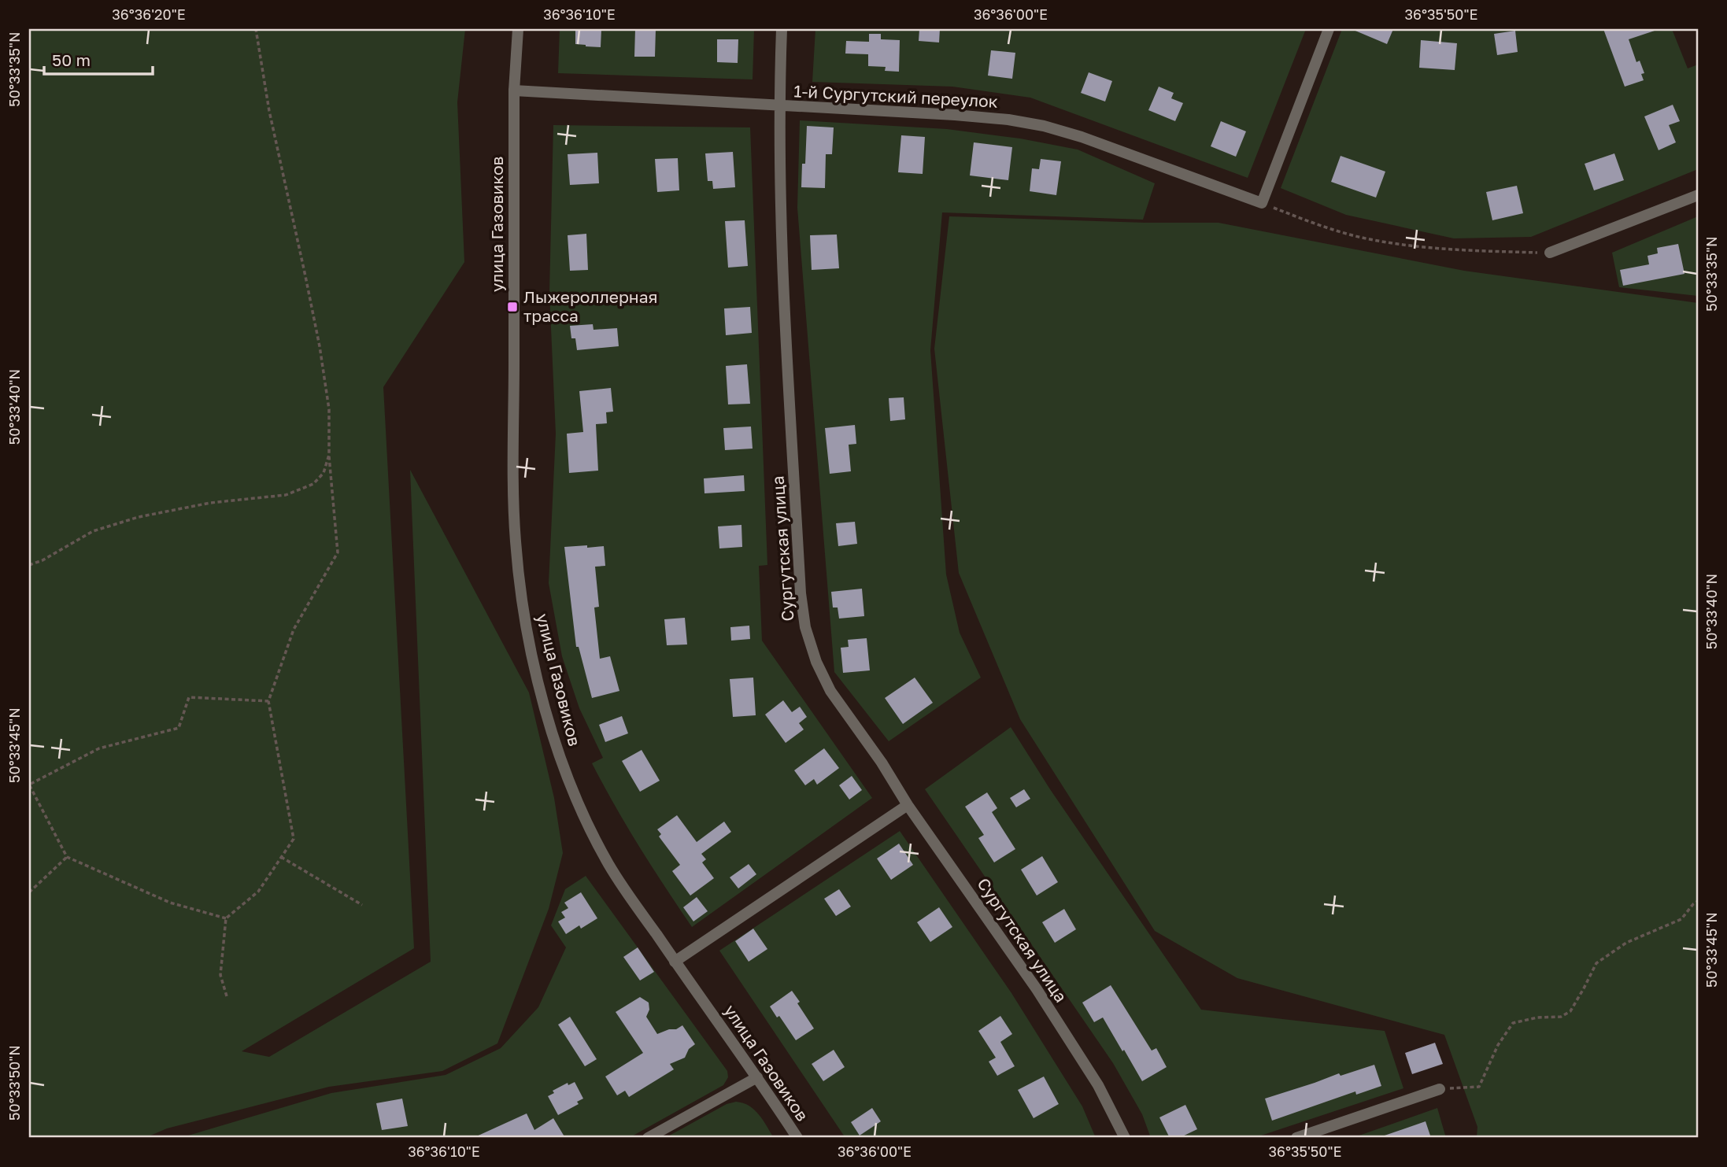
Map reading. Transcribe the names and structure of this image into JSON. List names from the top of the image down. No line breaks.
{"streets":{"street":["1-й Сургутский переулок","улица Газовиков","Сургутская улица"]},"crossings":[["1-й Сургутский переулок","улица Газовиков"],["1-й Сургутский переулок","Сургутская улица"]],"places":{"transit":["Лыжероллерная трасса"]},"scale_bar":"50 m","coordinates":["36°36'20\"E","36°36'10\"E","36°36'00\"E","36°35'50\"E","50°33'35\"N","50°33'40\"N","50°33'45\"N","50°33'50\"N"]}
